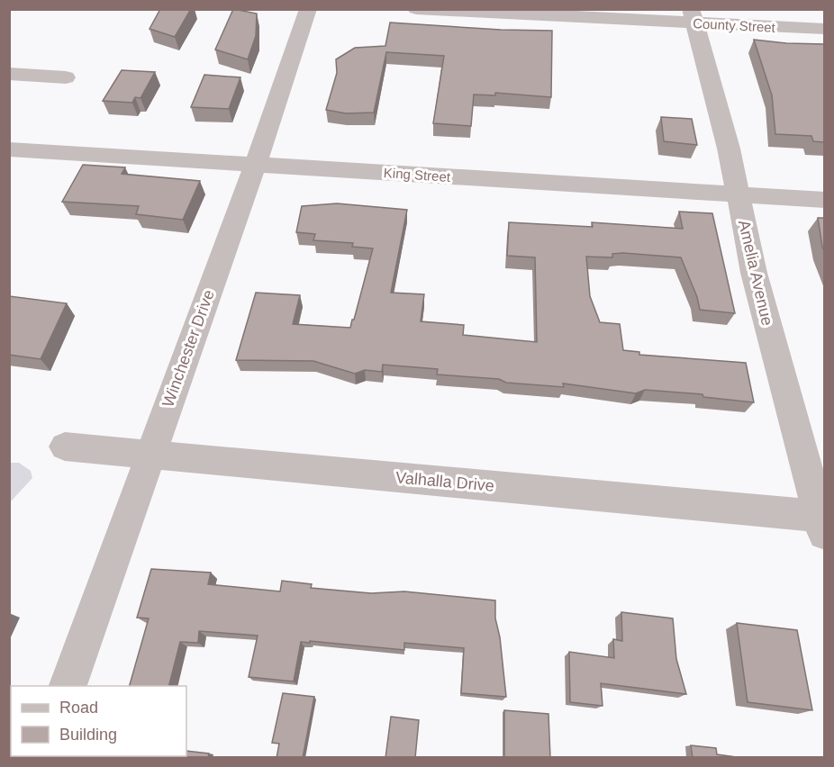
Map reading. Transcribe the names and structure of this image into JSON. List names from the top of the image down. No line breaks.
{"streets":{"street":["County Street","King Street","Amelia Avenue","Winchester Drive","Valhalla Drive"]},"crossings":[["County Street","Amelia Avenue"],["King Street","Amelia Avenue"],["King Street","Winchester Drive"],["Amelia Avenue","Valhalla Drive"],["Winchester Drive","Valhalla Drive"]],"legend":["Road","Building"]}
